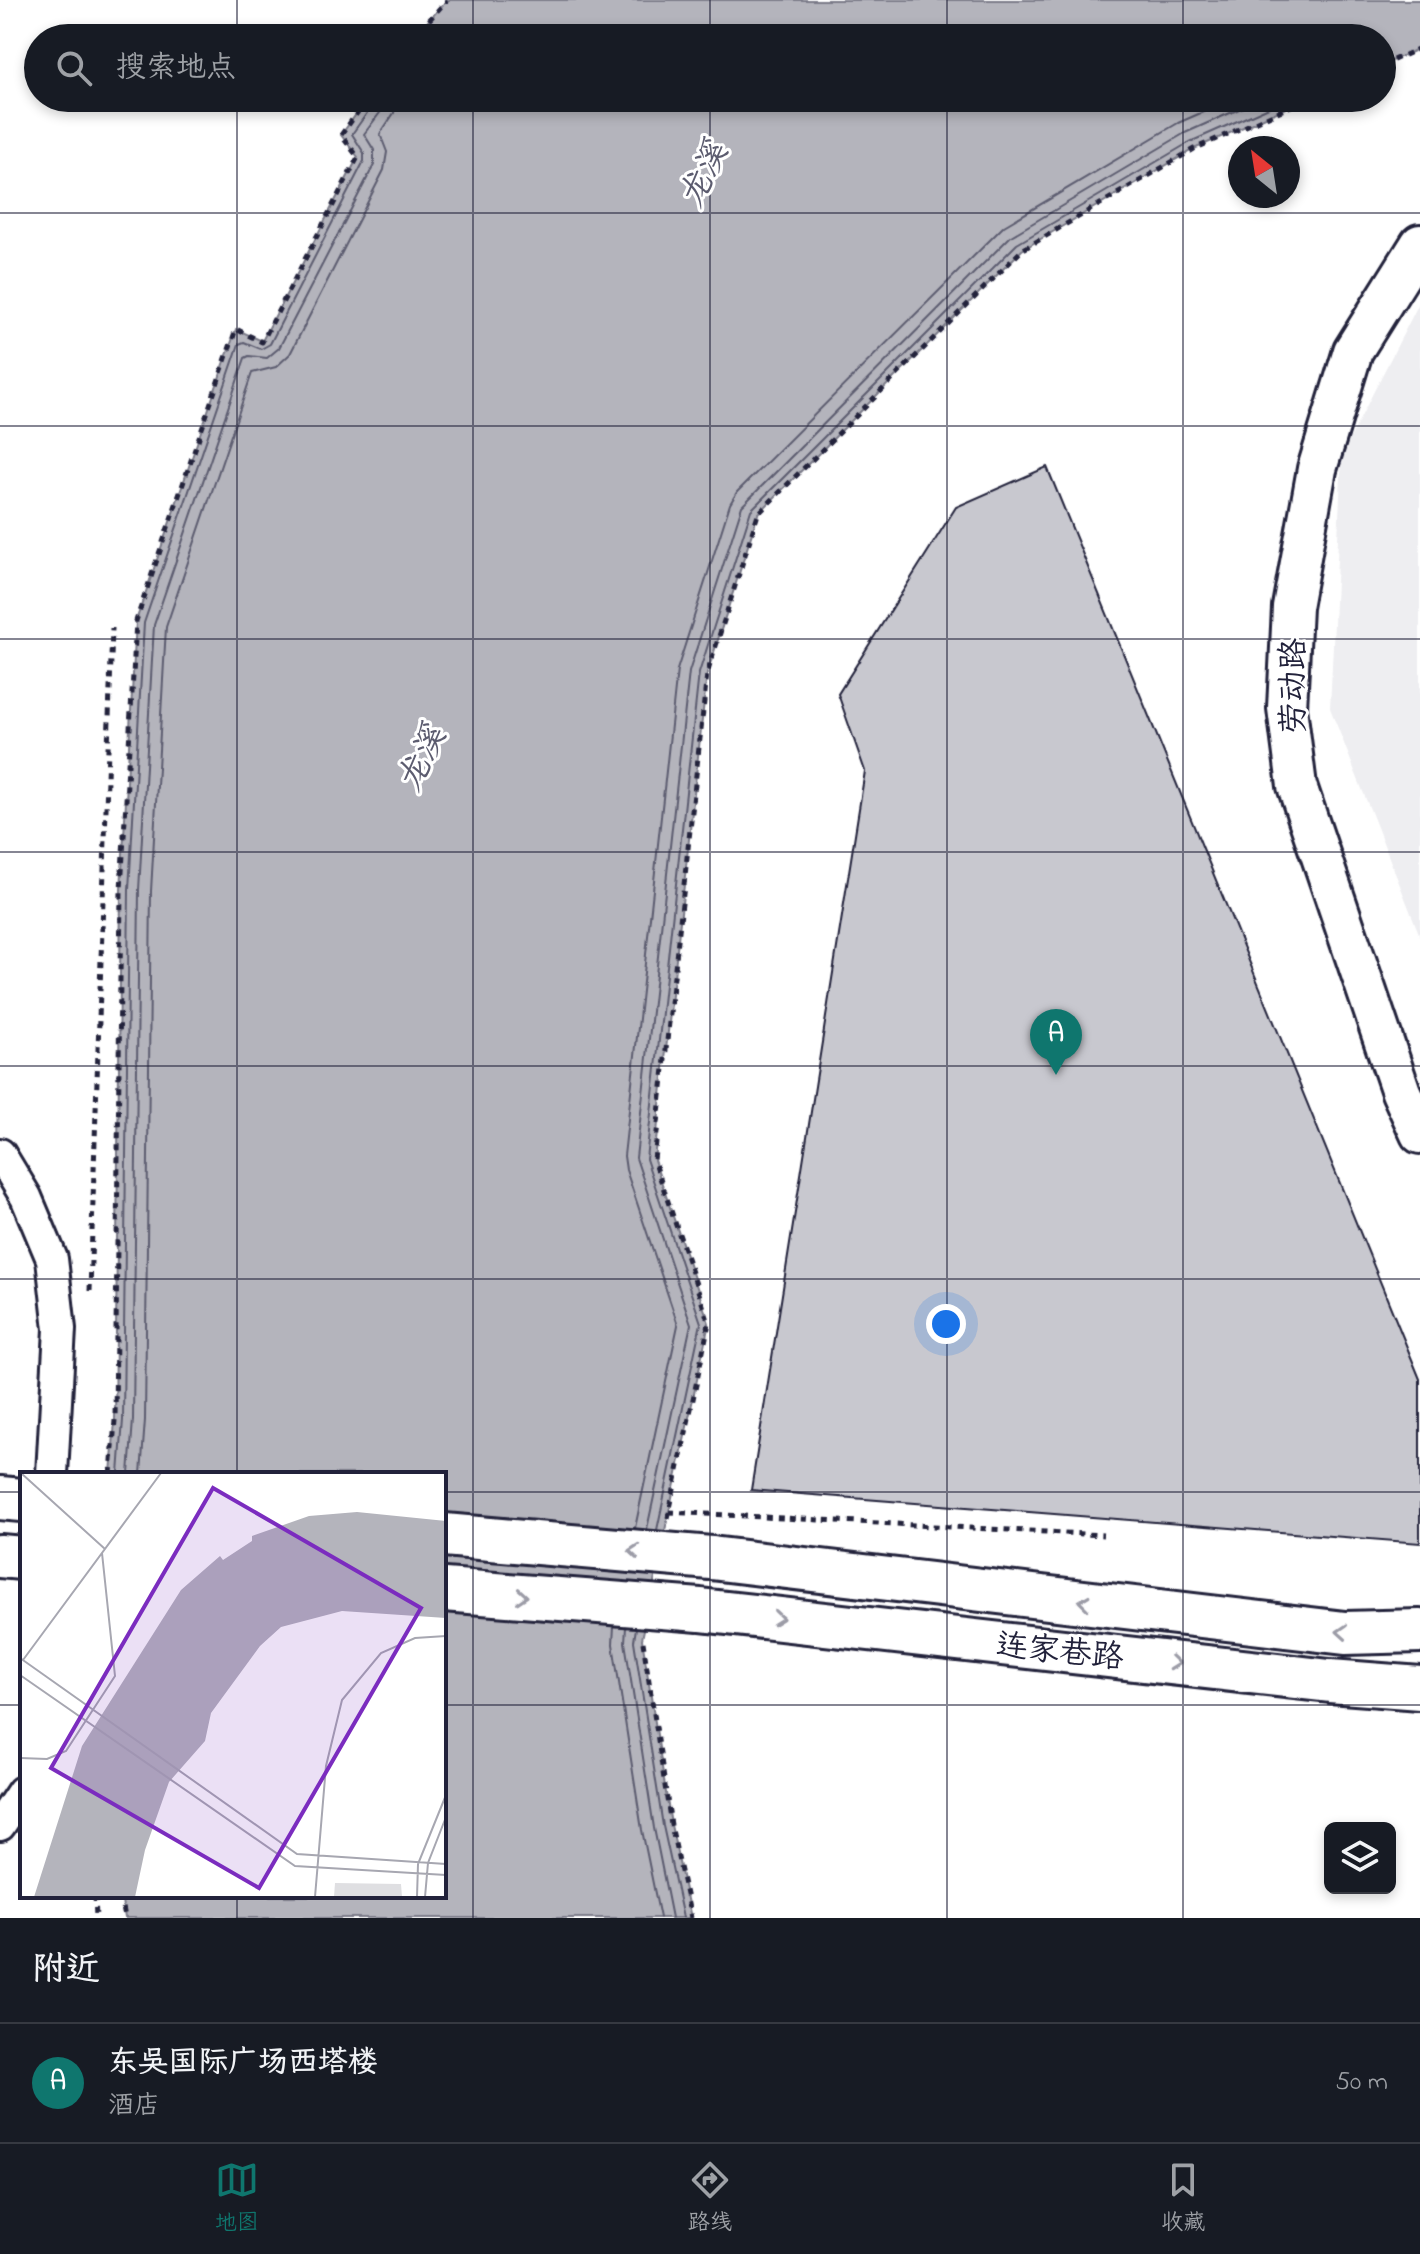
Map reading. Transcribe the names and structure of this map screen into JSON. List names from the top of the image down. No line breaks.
{"streets":{"main road":["连家巷路"],"street":["劳动路"]},"water":["龙溪"],"north":"top left","page":{"search":"搜索地点","pins":"A","heading":"附近","list":[{"mark":"A","name":"东吴国际广场西塔楼","note":"酒店","value":"50 m"}],"nav":["地图","路线","收藏"]}}
